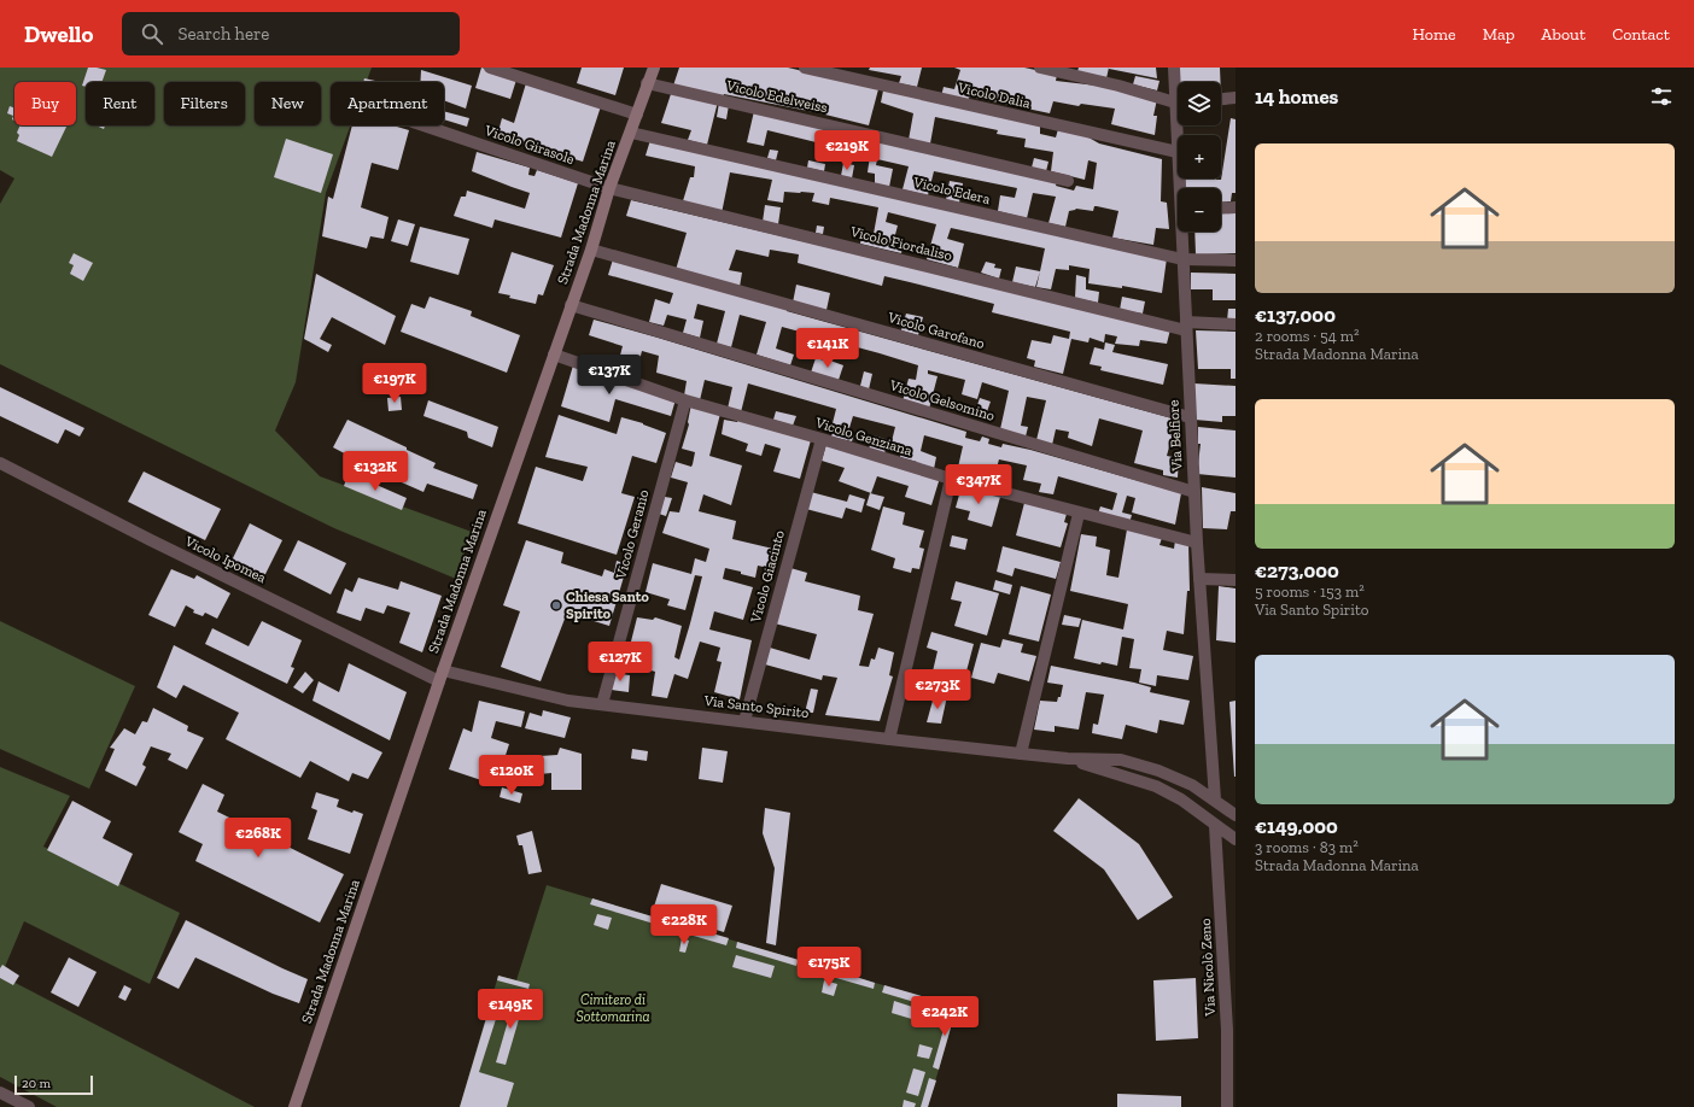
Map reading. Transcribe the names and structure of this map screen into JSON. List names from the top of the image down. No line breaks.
{"streets":{"street":["Vicolo Dalia","Vicolo Edelweiss","Vicolo Girasole","Vicolo Edera","Strada Madonna Marina","Vicolo Fiordaliso","Vicolo Garofano","Vicolo Gelsomino","Via Belfiore","Vicolo Genziana","Vicolo Geranio","Vicolo Ipomea","Vicolo Giacinto","Via Santo Spirito","Via Nicolò Zeno"]},"crossings":[["Vicolo Edelweiss","Strada Madonna Marina"],["Vicolo Girasole","Strada Madonna Marina"],["Vicolo Girasole","Vicolo Fiordaliso"],["Vicolo Edera","Strada Madonna Marina"],["Vicolo Edera","Via Belfiore"],["Strada Madonna Marina","Vicolo Fiordaliso"],["Strada Madonna Marina","Vicolo Garofano"],["Strada Madonna Marina","Vicolo Gelsomino"],["Strada Madonna Marina","Vicolo Genziana"],["Strada Madonna Marina","Vicolo Ipomea"],["Strada Madonna Marina","Via Santo Spirito"],["Vicolo Fiordaliso","Via Belfiore"],["Vicolo Garofano","Via Belfiore"],["Vicolo Gelsomino","Via Belfiore"],["Via Belfiore","Vicolo Genziana"],["Via Belfiore","Via Santo Spirito"],["Vicolo Genziana","Vicolo Geranio"],["Vicolo Genziana","Vicolo Giacinto"],["Vicolo Geranio","Via Santo Spirito"],["Vicolo Ipomea","Via Santo Spirito"],["Vicolo Giacinto","Via Santo Spirito"],["Via Santo Spirito","Via Nicolò Zeno"]],"parks":["Cimitero di Sottomarina"],"places":["Chiesa Santo Spirito"],"scale_bar":"20 m","page":{"header":"Dwello","search":"Search here","nav":["Home","Map","About","Contact"],"heading":"14 homes","map_buttons":["+","−"],"chip":["Buy","Rent","Filters","New","Apartment"],"list":[{"name":"€137,000","note":"2 rooms · 54 m² · Strada Madonna Marina"},{"name":"€273,000","note":"5 rooms · 153 m² · Via Santo Spirito"},{"name":"€149,000","note":"3 rooms · 83 m² · Strada Madonna Marina"}],"price":["€219K","€141K","€137K","€197K","€132K","€347K","€127K","€273K","€120K","€268K","€228K","€175K","€149K","€242K"],"scale":"20 m"}}
